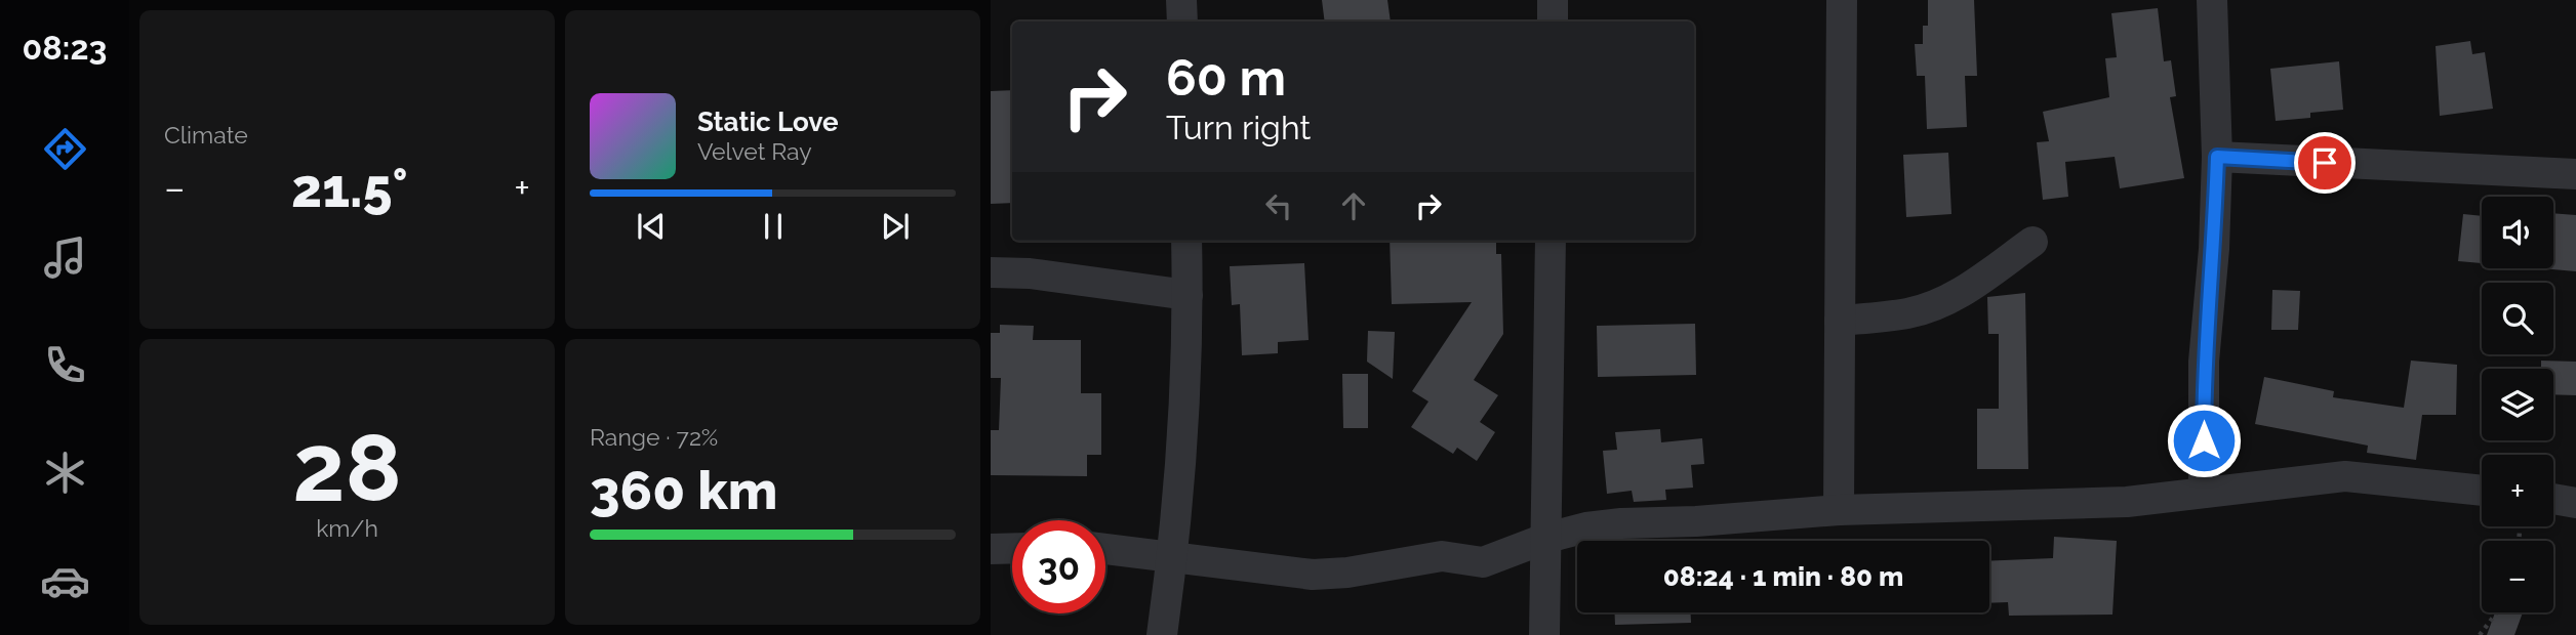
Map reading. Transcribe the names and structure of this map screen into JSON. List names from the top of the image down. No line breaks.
{"page":{"tabs":"08:23","tile":["Climate",["28","km/h"],["Range · 72%","360 km"]],"turn":["60 m","Turn right"],"song":["Static Love","Velvet Ray"],"heat":["−","21.5°","+"],"map_buttons":["+","−"],"limit":"30","trip":"08:24 · 1 min · 80 m"}}
